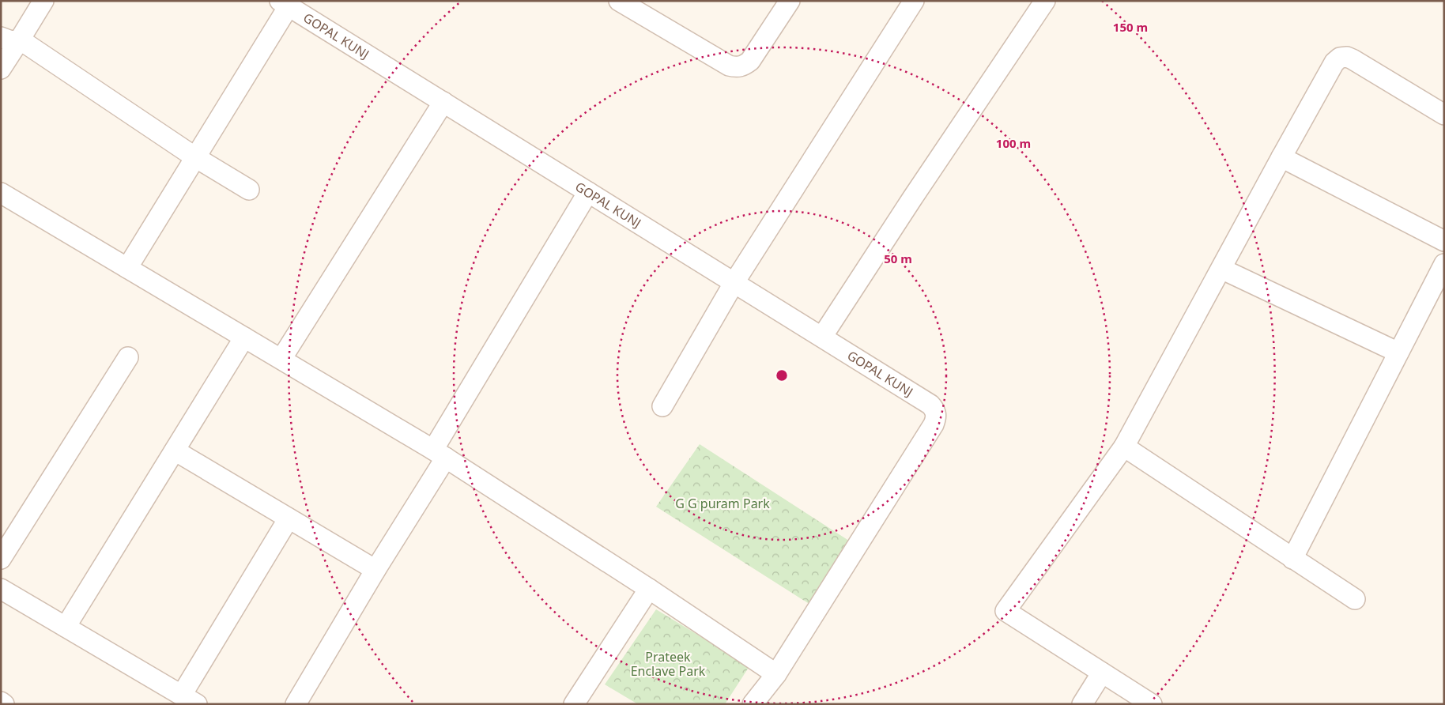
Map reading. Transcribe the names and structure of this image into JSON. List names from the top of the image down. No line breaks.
{"streets":{"street":["GOPAL KUNJ"]},"parks":["G G puram Park","Prateek Enclave Park"],"rings":["150 m","100 m","50 m"]}
